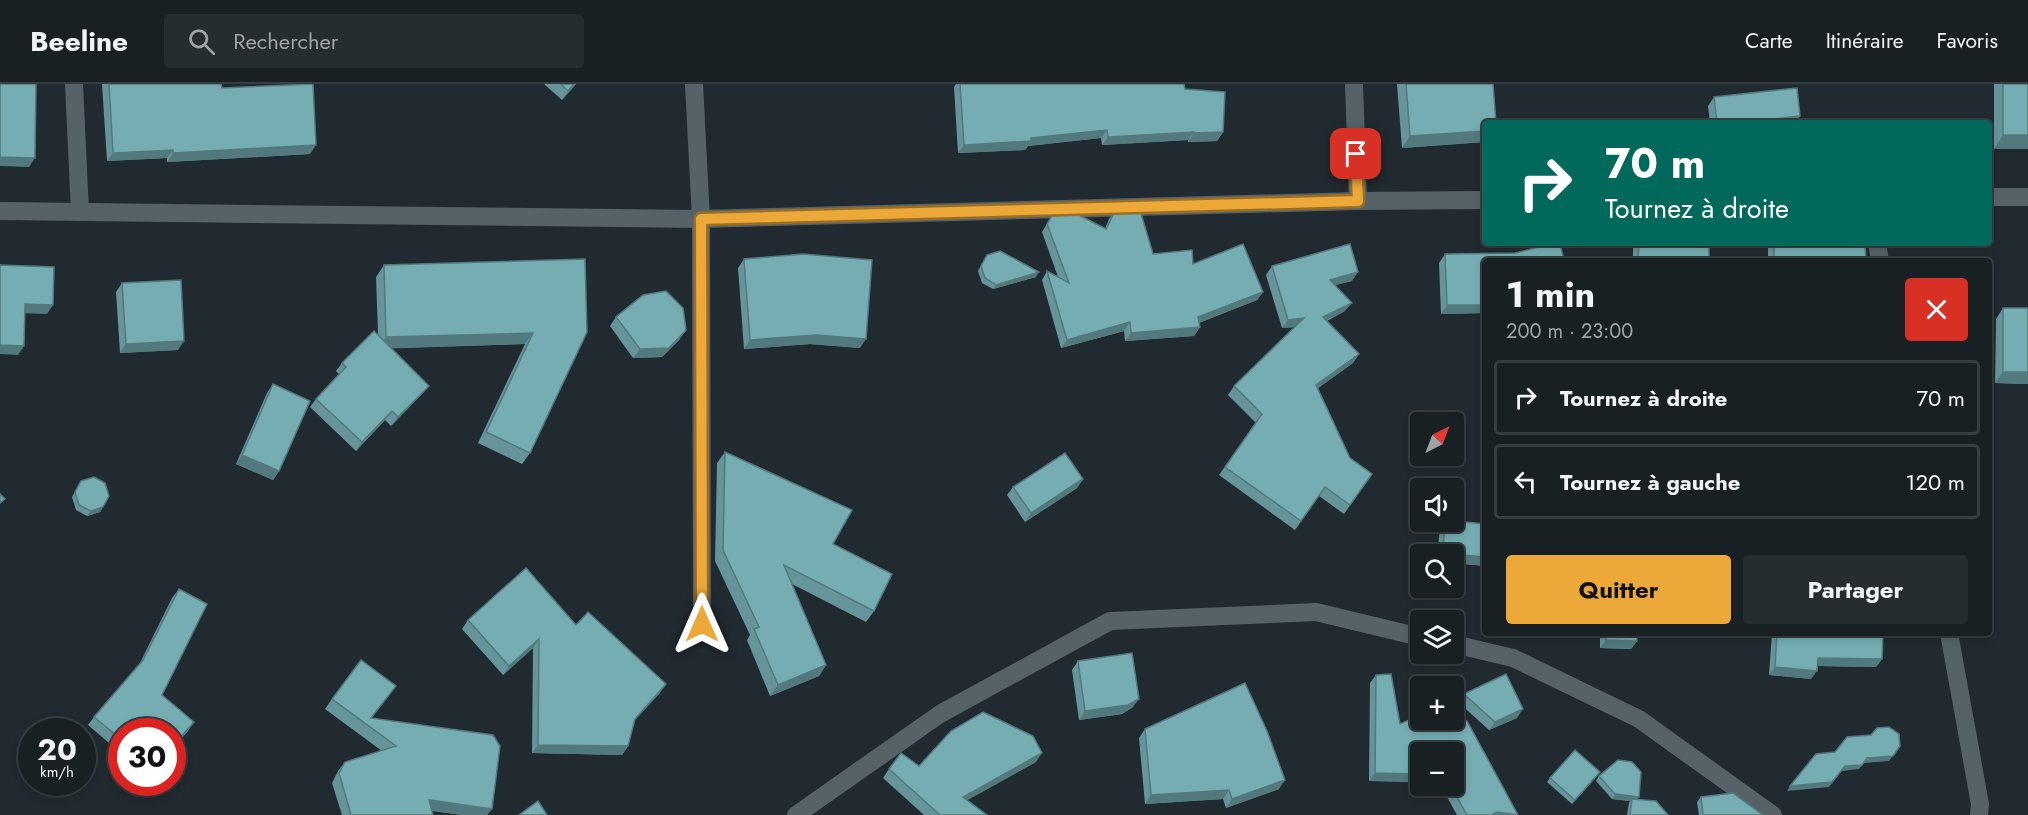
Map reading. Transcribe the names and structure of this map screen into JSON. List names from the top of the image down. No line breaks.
{"north":"top right","page":{"header":"Beeline","search":"Rechercher","nav":["Carte","Itinéraire","Favoris"],"turn":["70 m","Tournez à droite"],"heading":["1 min","200 m · 23:00"],"list":[{"name":"Tournez à droite","value":"70 m"},{"name":"Tournez à gauche","value":"120 m"}],"map_buttons":["+","−"],"buttons":["Quitter","Partager"],"speed":"20 km/h","limit":"30"}}
